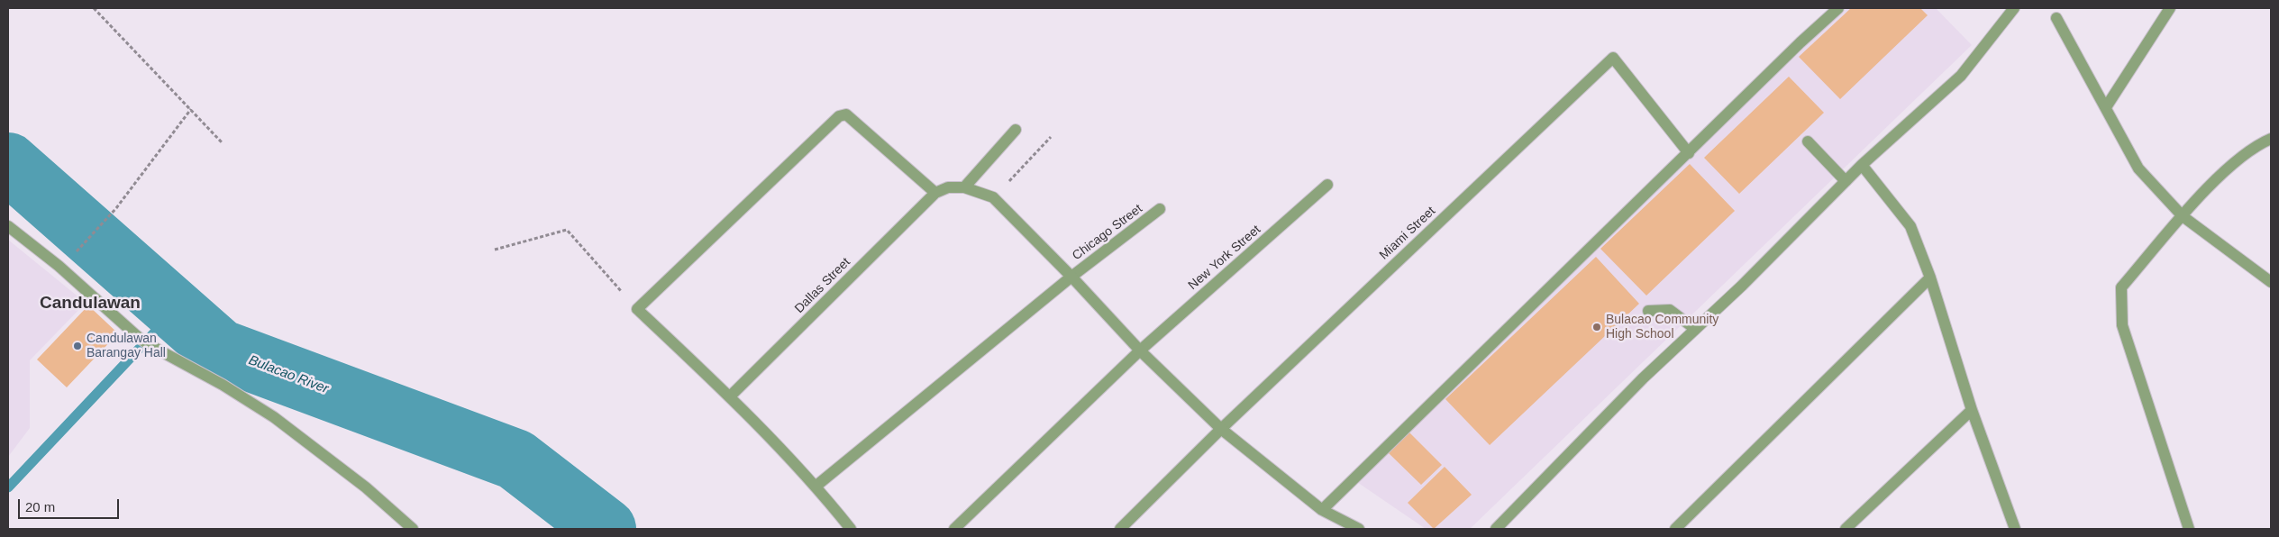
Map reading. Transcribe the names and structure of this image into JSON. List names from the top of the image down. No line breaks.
{"streets":{"street":["Chicago Street","Miami Street","New York Street","Dallas Street"]},"districts":["Candulawan"],"water":["Bulacao River"],"places":["Bulacao Community High School","Candulawan Barangay Hall"],"scale_bar":"20 m"}
